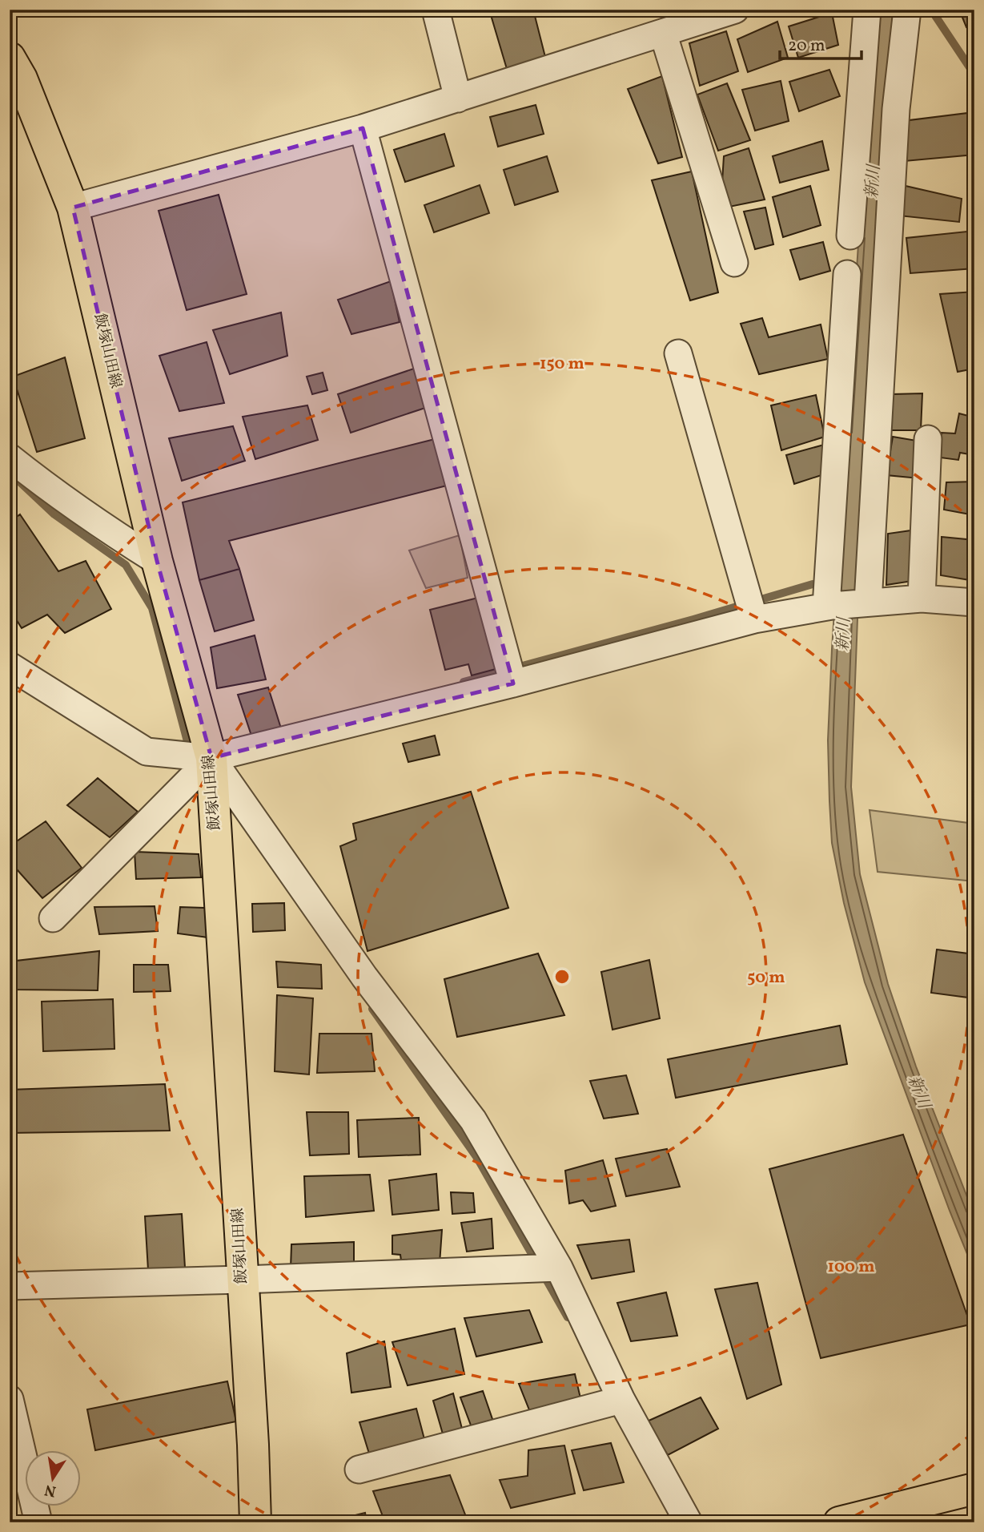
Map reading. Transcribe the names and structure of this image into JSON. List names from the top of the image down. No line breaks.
{"streets":{"main road":["飯塚山田線"]},"water":["新川"],"scale_bar":"20 m","north":"bottom","rings":["150 m","50 m","100 m"]}
